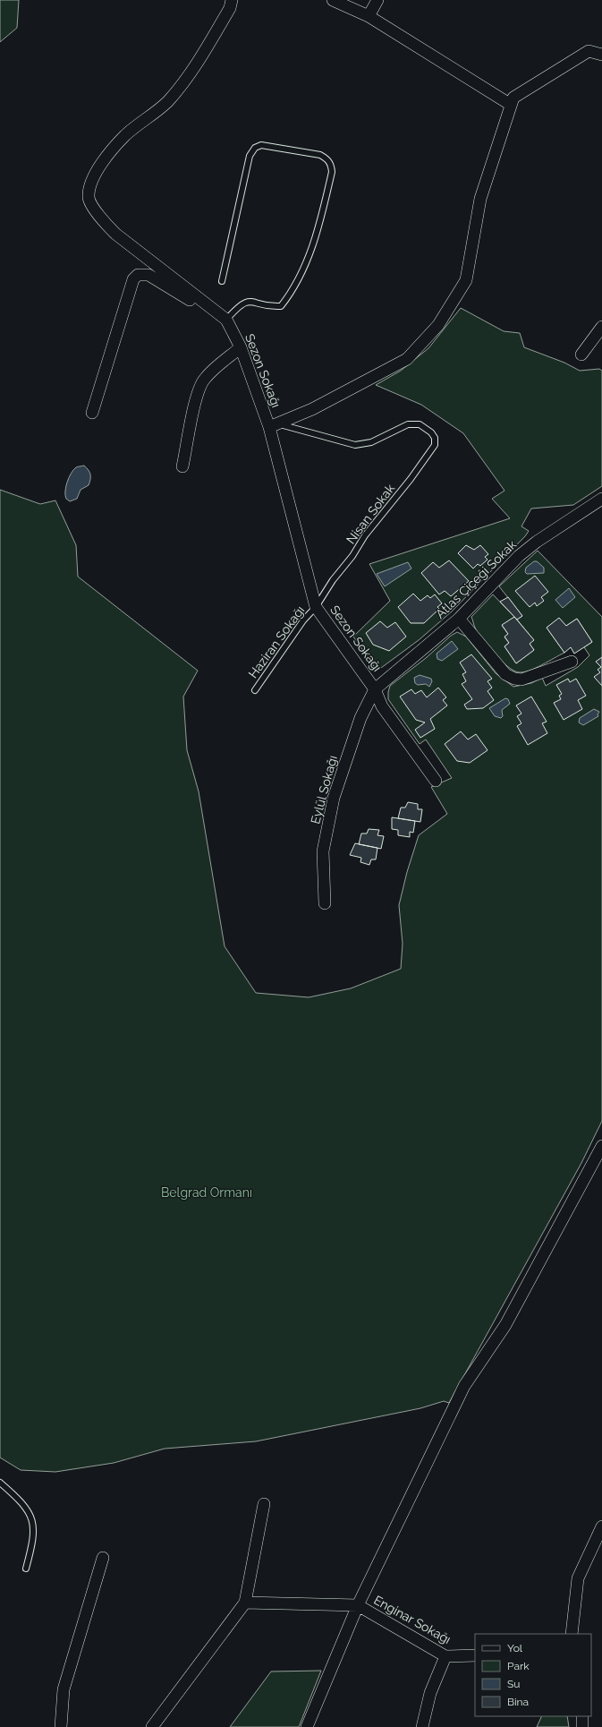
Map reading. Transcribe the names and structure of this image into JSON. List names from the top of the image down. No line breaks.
{"streets":{"street":["Sezon Sokağı","Atlas Çiçeği Sokak","Eylül Sokağı","Enginar Sokağı"],"lane":["Nisan Sokak","Haziran Sokağı"]},"crossings":[["Sezon Sokağı","Nisan Sokak"],["Sezon Sokağı","Atlas Çiçeği Sokak"],["Sezon Sokağı","Haziran Sokağı"],["Sezon Sokağı","Eylül Sokağı"],["Nisan Sokak","Haziran Sokağı"],["Atlas Çiçeği Sokak","Eylül Sokağı"]],"parks":["Belgrad Ormanı"],"legend":["Yol","Park","Su","Bina"]}
